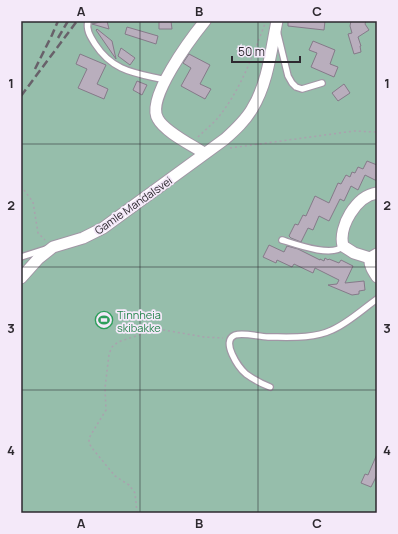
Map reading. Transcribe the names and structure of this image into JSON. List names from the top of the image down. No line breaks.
{"streets":{"street":["Gamle Mandalsvei"]},"places":{"sports":["Tinnheia skibakke"]},"scale_bar":"50 m","grid":{"columns":["A","B","C"],"rows":["1","2","3","4"]}}
